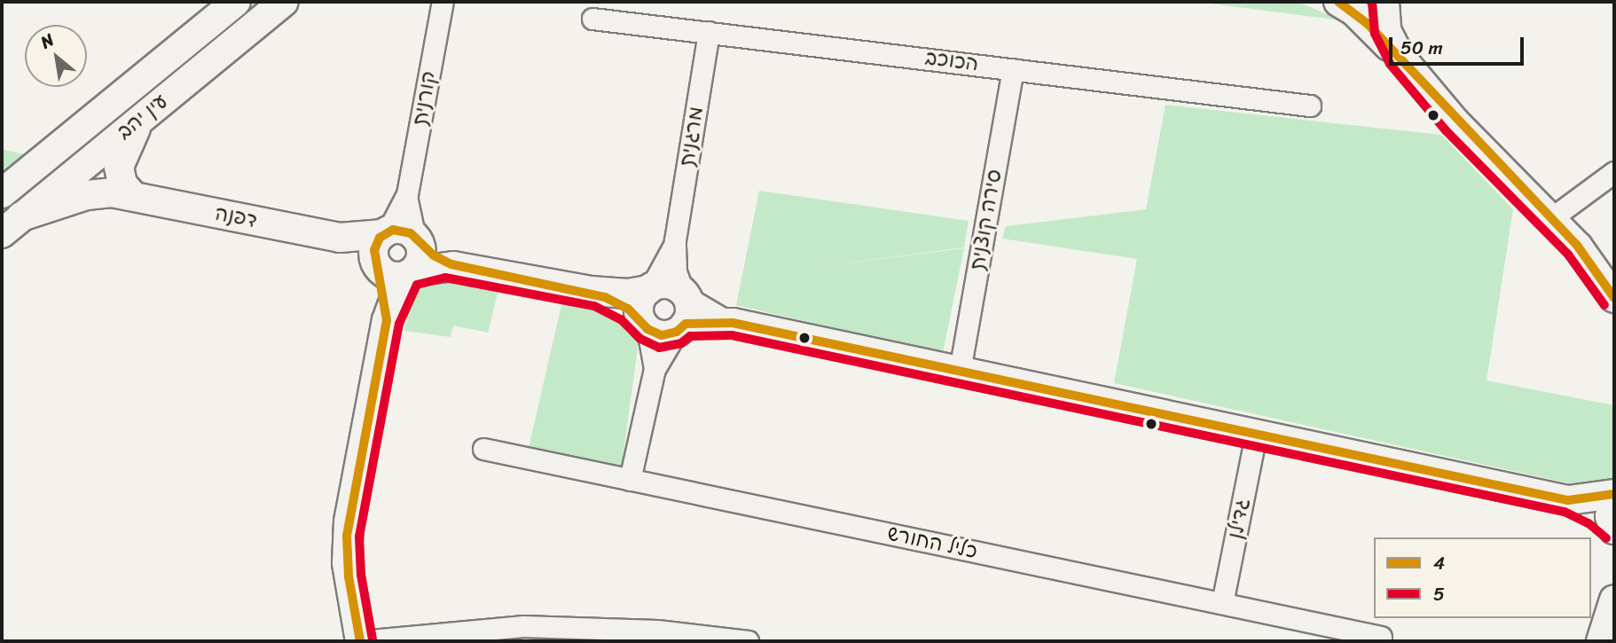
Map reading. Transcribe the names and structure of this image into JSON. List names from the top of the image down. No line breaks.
{"streets":{"street":["הכוכב","קורנית","עין יהב","מרגנית","דפנה","סירה קוצנית","גדילן","כליל החורש"]},"crossings":[["הכוכב","מרגנית"],["הכוכב","סירה קוצנית"],["קורנית","דפנה"],["עין יהב","דפנה"],["גדילן","כליל החורש"]],"lines":["transit line 4","transit line 5"],"legend":["4","5"],"scale_bar":"50 m","north":"top left"}
